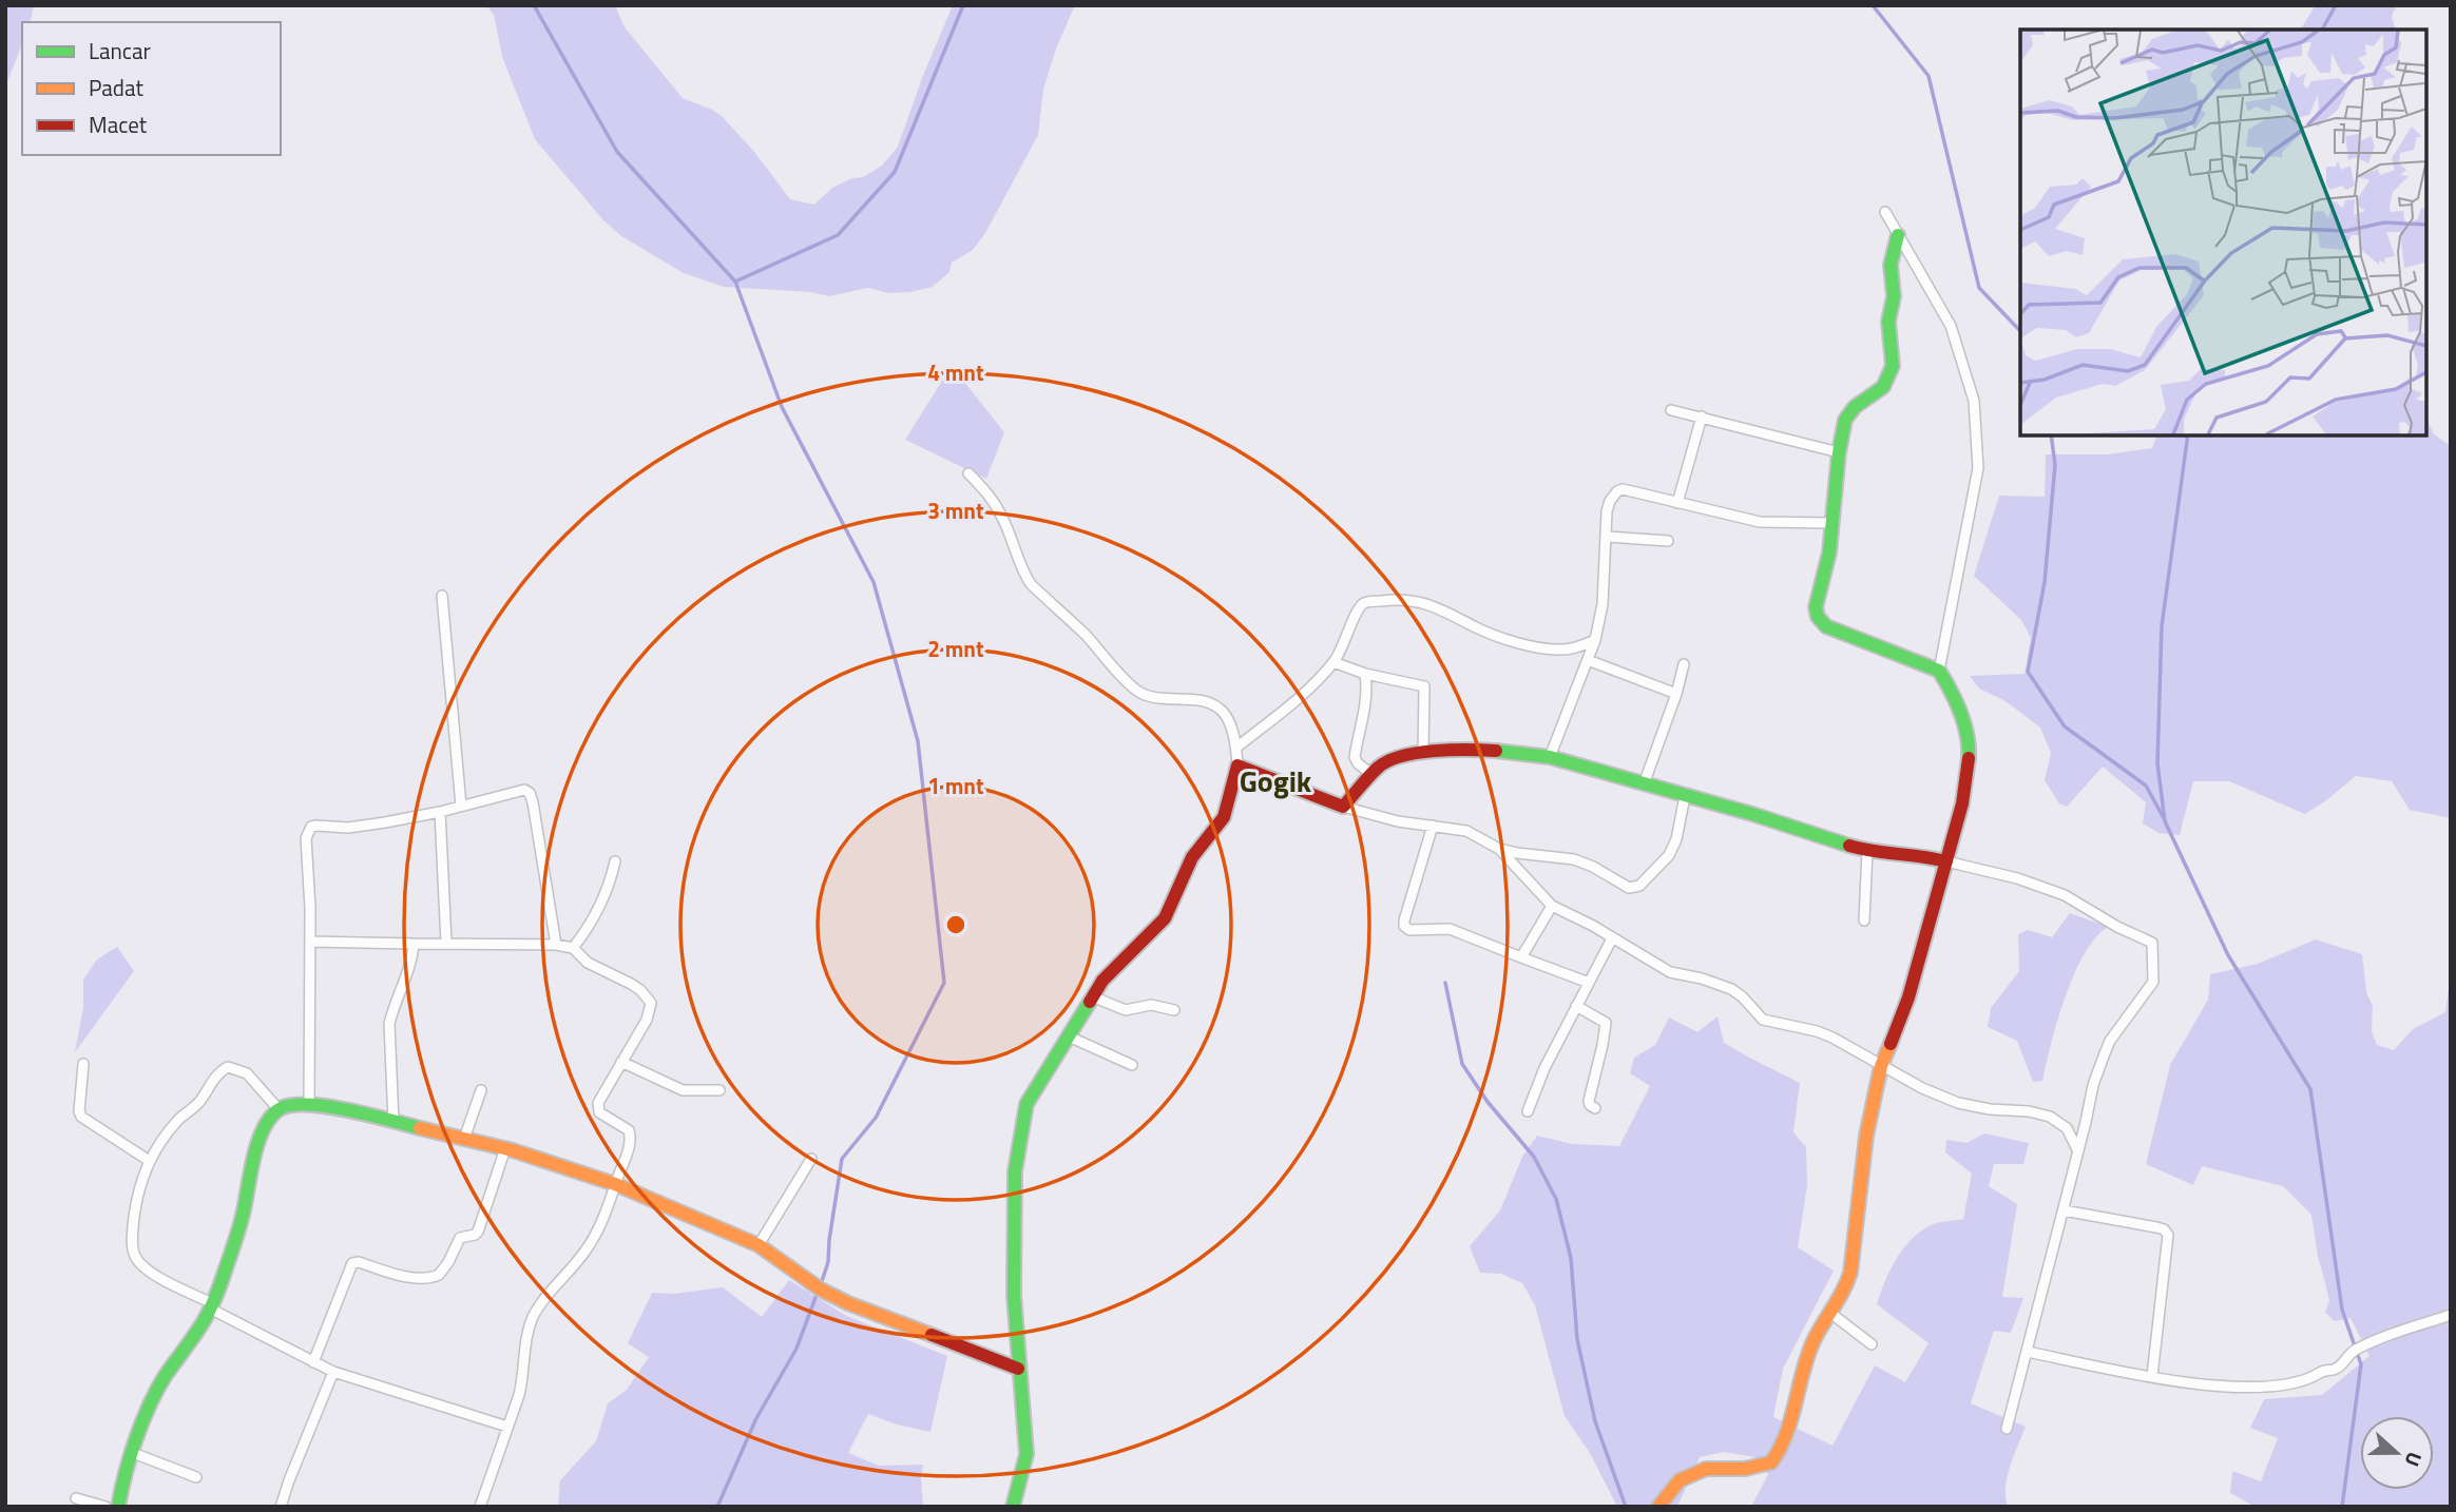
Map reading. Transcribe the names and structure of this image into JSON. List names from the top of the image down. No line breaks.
{"districts":["Gogik"],"legend":["Lancar","Padat","Macet"],"north":"right","rings":["4 mnt","3 mnt","2 mnt","1 mnt"]}
